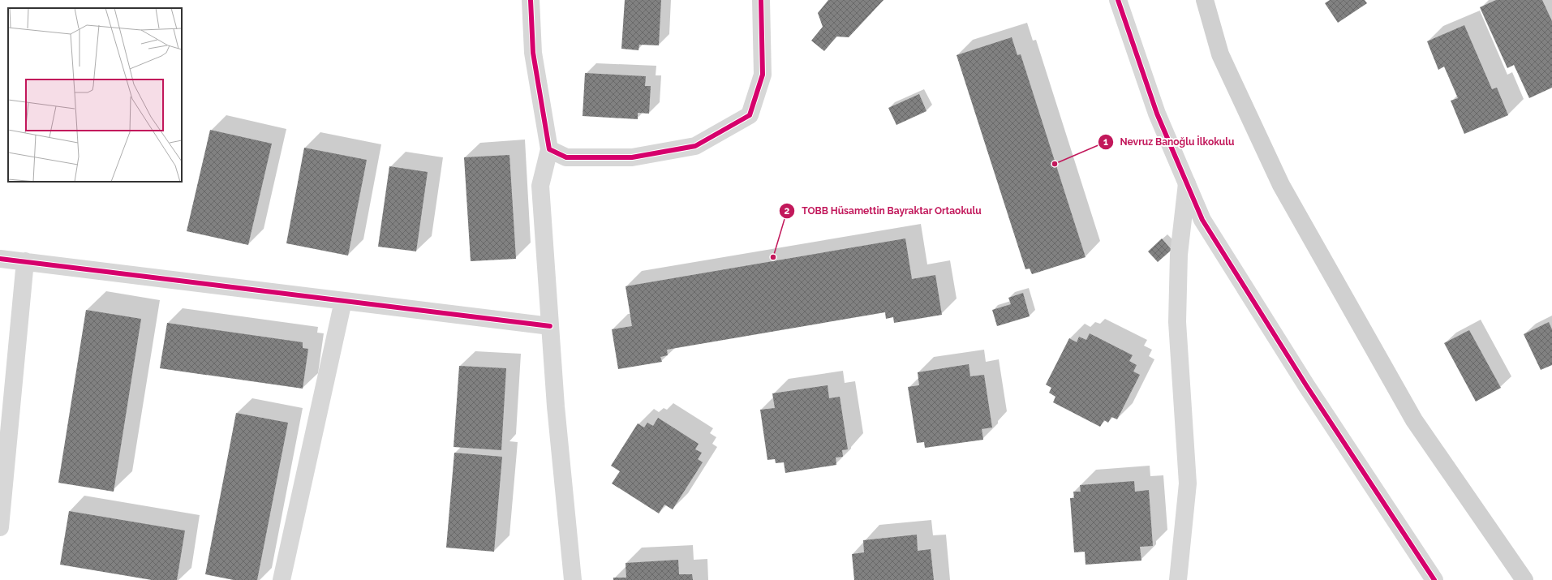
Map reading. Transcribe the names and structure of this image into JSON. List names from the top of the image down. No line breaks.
{"places":["Nevruz Banoğlu İlkokulu","TOBB Hüsamettin Bayraktar Ortaokulu"]}
